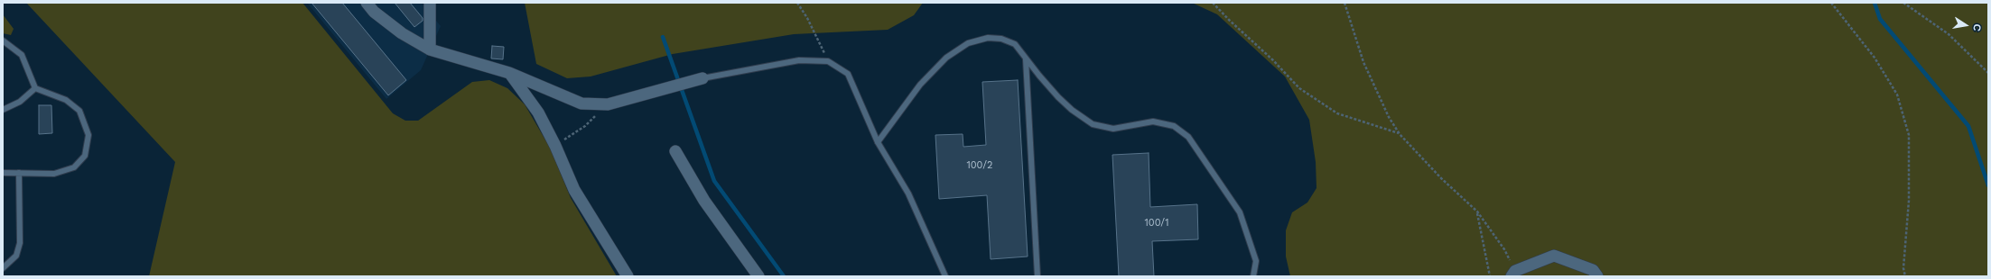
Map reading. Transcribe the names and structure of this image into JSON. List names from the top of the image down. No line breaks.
{"house_numbers":["100/2","100/1"],"north":"right"}
